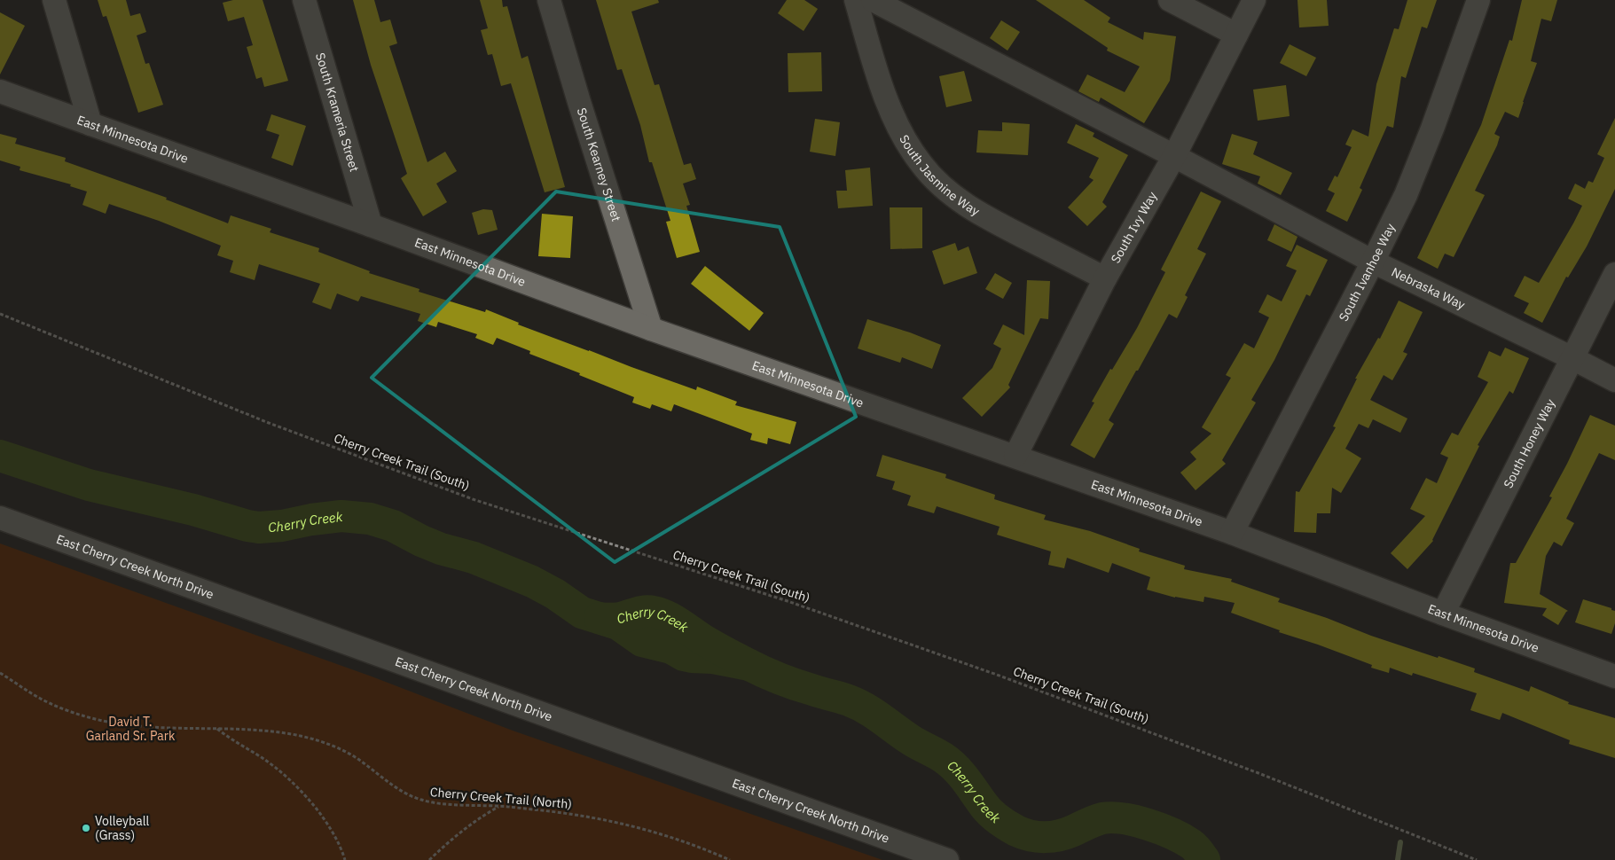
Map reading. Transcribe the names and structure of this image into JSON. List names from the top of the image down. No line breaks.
{"streets":{"street":["South Krameria Street","East Minnesota Drive","South Kearney Street","South Jasmine Way","South Ivy Way","South Ivanhoe Way","Nebraska Way","South Honey Way","East Cherry Creek North Drive"],"path":["Cherry Creek Trail (South)","Cherry Creek Trail (North)"]},"crossings":[["South Krameria Street","East Minnesota Drive"],["East Minnesota Drive","South Kearney Street"],["East Minnesota Drive","South Ivy Way"],["East Minnesota Drive","South Ivanhoe Way"],["East Minnesota Drive","South Honey Way"],["South Jasmine Way","South Ivy Way"],["South Ivy Way","Nebraska Way"],["South Ivanhoe Way","Nebraska Way"],["Nebraska Way","South Honey Way"]],"water":["Cherry Creek"],"parks":["David T. Garland Sr. Park"],"places":["Volleyball (Grass)"]}
